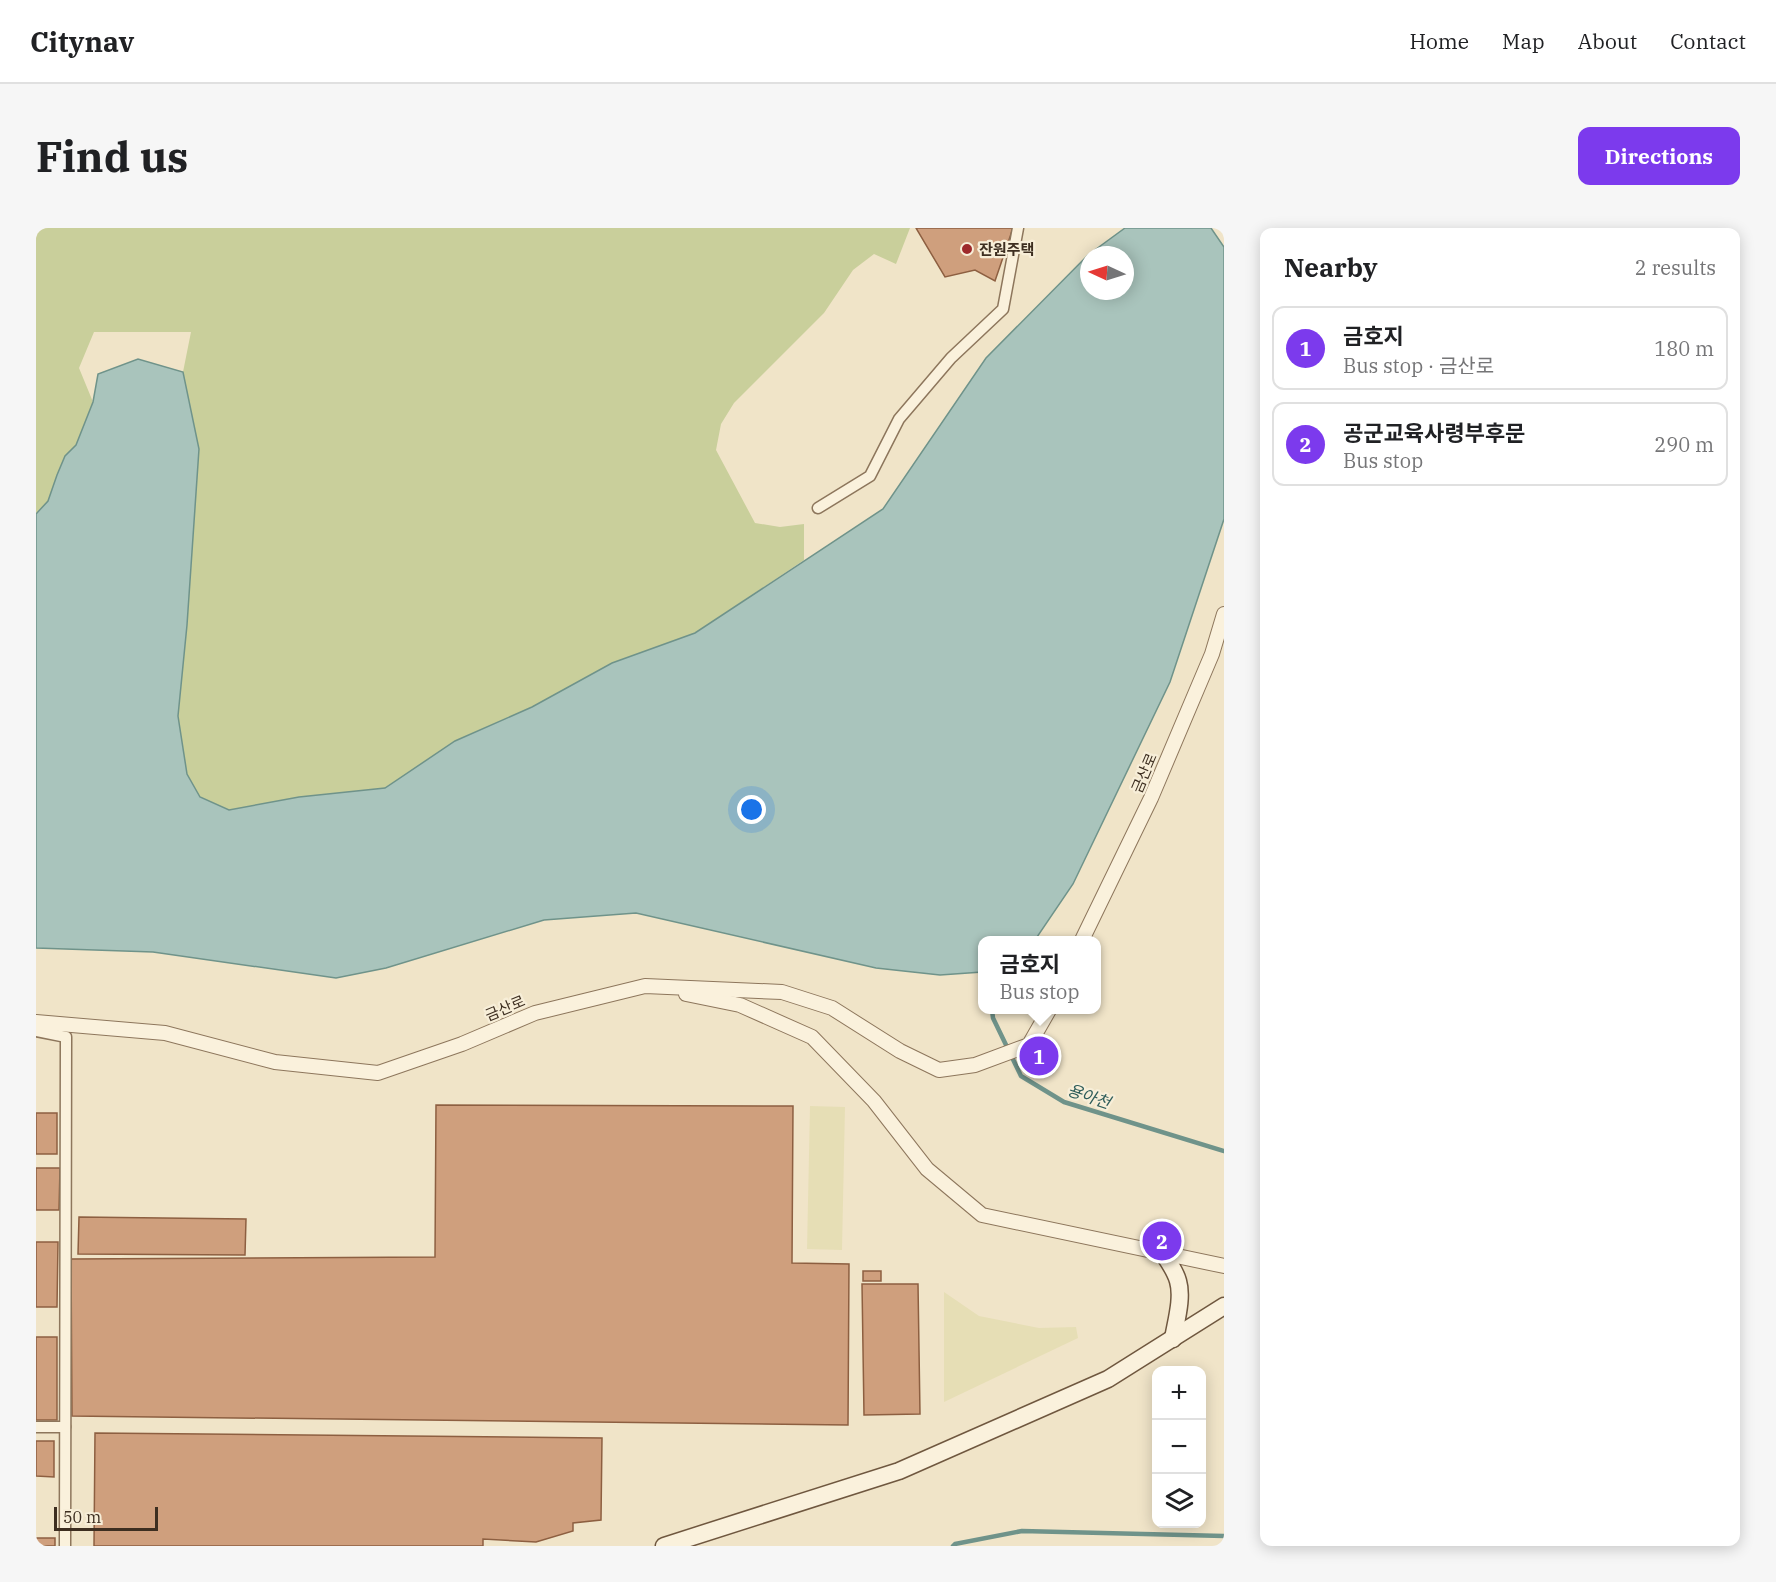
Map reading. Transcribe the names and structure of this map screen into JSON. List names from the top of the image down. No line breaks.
{"streets":{"street":["금산로"]},"water":["용아천"],"places":["잔원주택"],"scale_bar":"50 m","north":"left","page":{"header":"Citynav","nav":["Home","Map","About","Contact"],"buttons":"Directions","title":"Find us","heading":["Nearby","2 results"],"list":[{"mark":"1","name":"금호지","note":"Bus stop · 금산로","value":"180 m"},{"mark":"2","name":"공군교육사령부후문","note":"Bus stop","value":"290 m"}],"popup":["금호지","Bus stop"],"pins":["1","2"],"map_buttons":["+","−"],"scale":"50 m"}}
